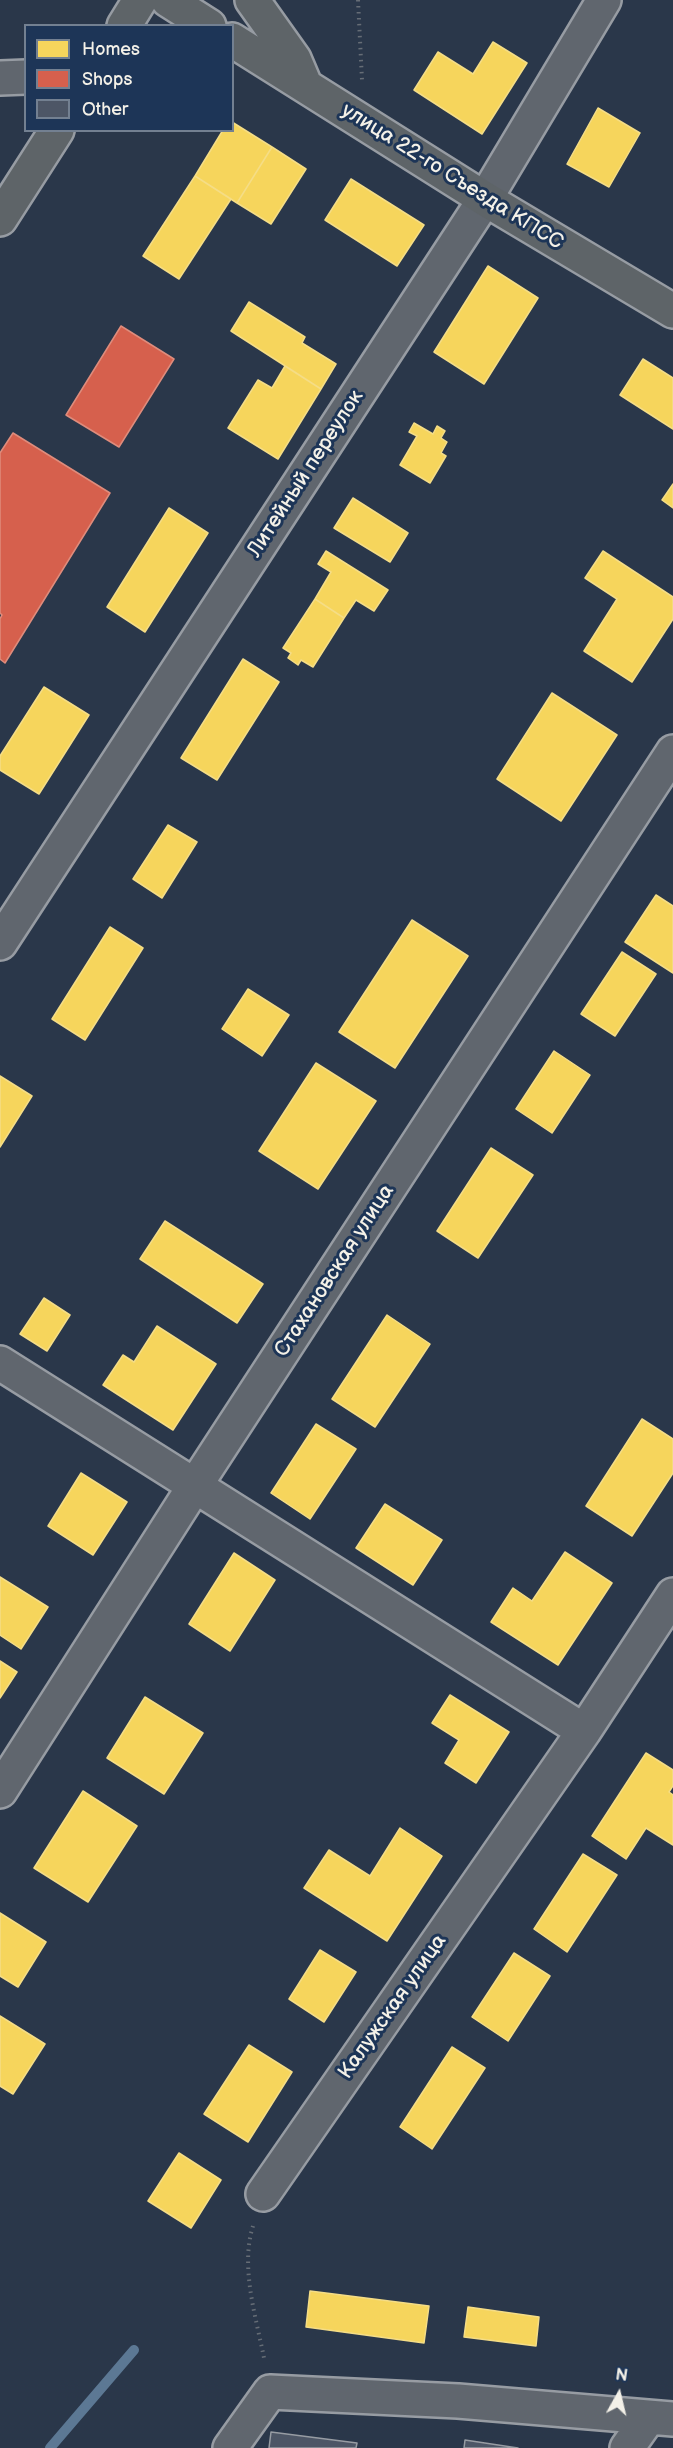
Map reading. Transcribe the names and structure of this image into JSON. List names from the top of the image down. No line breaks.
{"streets":{"main road":["улица 22-го Съезда КПСС"],"street":["Литейный переулок","Стахановская улица","Калужская улица"]},"crossings":[["улица 22-го Съезда КПСС","Литейный переулок"]],"legend":["Homes","Shops","Other"],"north":"top"}
